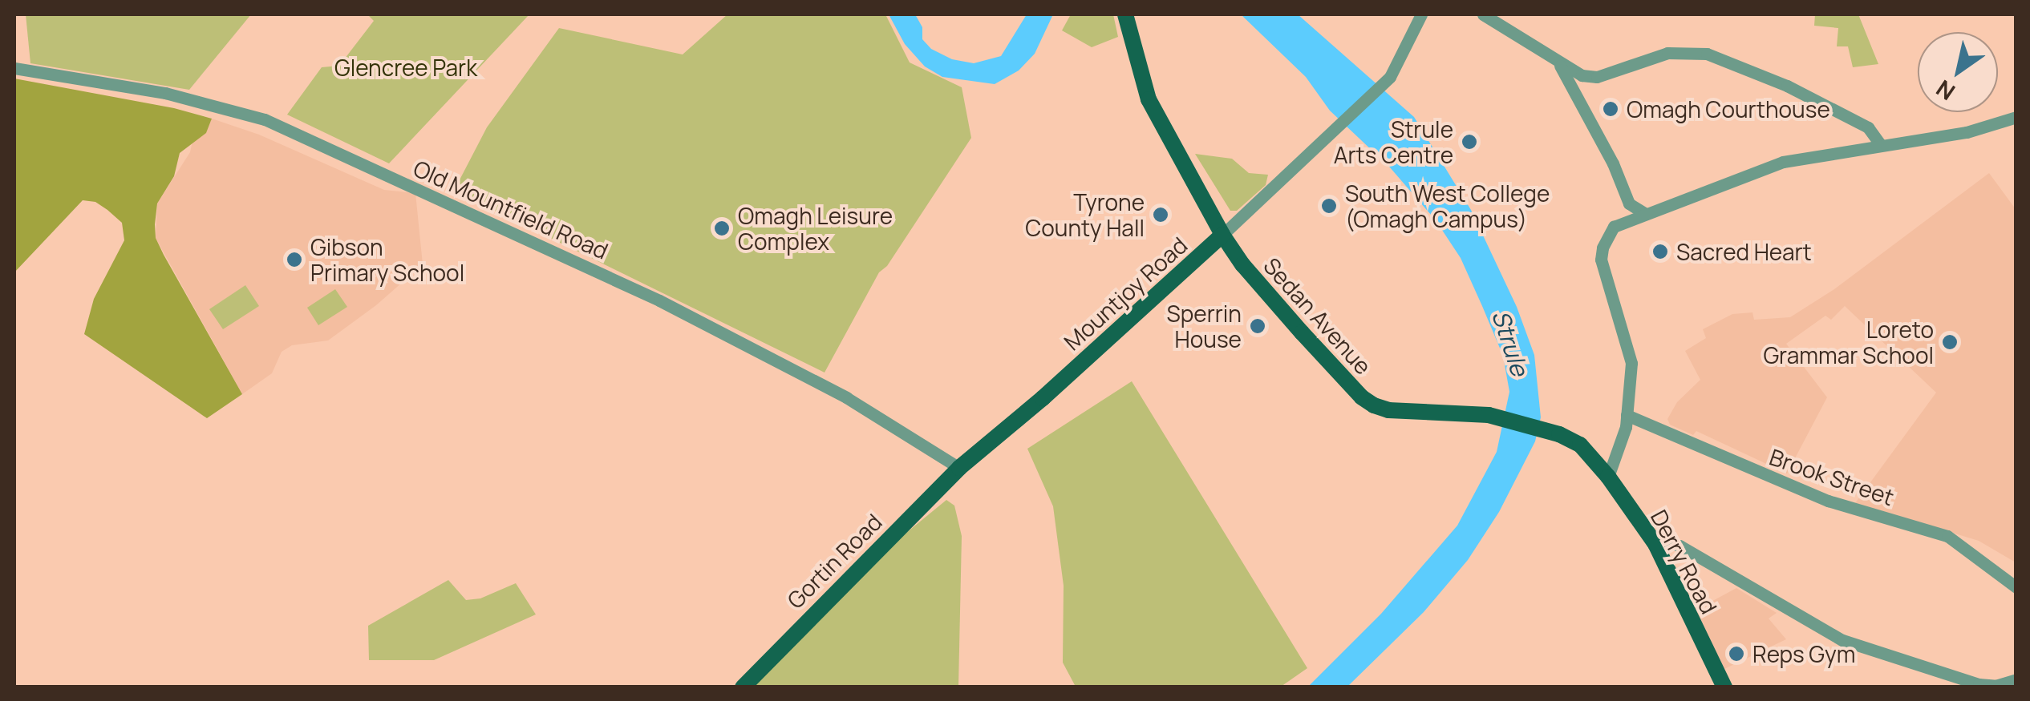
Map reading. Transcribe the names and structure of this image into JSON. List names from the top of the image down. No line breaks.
{"streets":{"main road":["Mountjoy Road","Sedan Avenue","Gortin Road","Derry Road"],"street":["Old Mountfield Road","Brook Street"]},"crossings":[["Old Mountfield Road","Mountjoy Road"],["Old Mountfield Road","Gortin Road"],["Mountjoy Road","Sedan Avenue"],["Mountjoy Road","Gortin Road"],["Sedan Avenue","Derry Road"]],"water":["Strule"],"parks":["Glencree Park"],"places":["Omagh Courthouse","Strule Arts Centre","South West College (Omagh Campus)","Tyrone County Hall","Omagh Leisure Complex","Sacred Heart","Gibson Primary School","Sperrin House","Loreto Grammar School","Reps Gym"],"north":"bottom left"}
